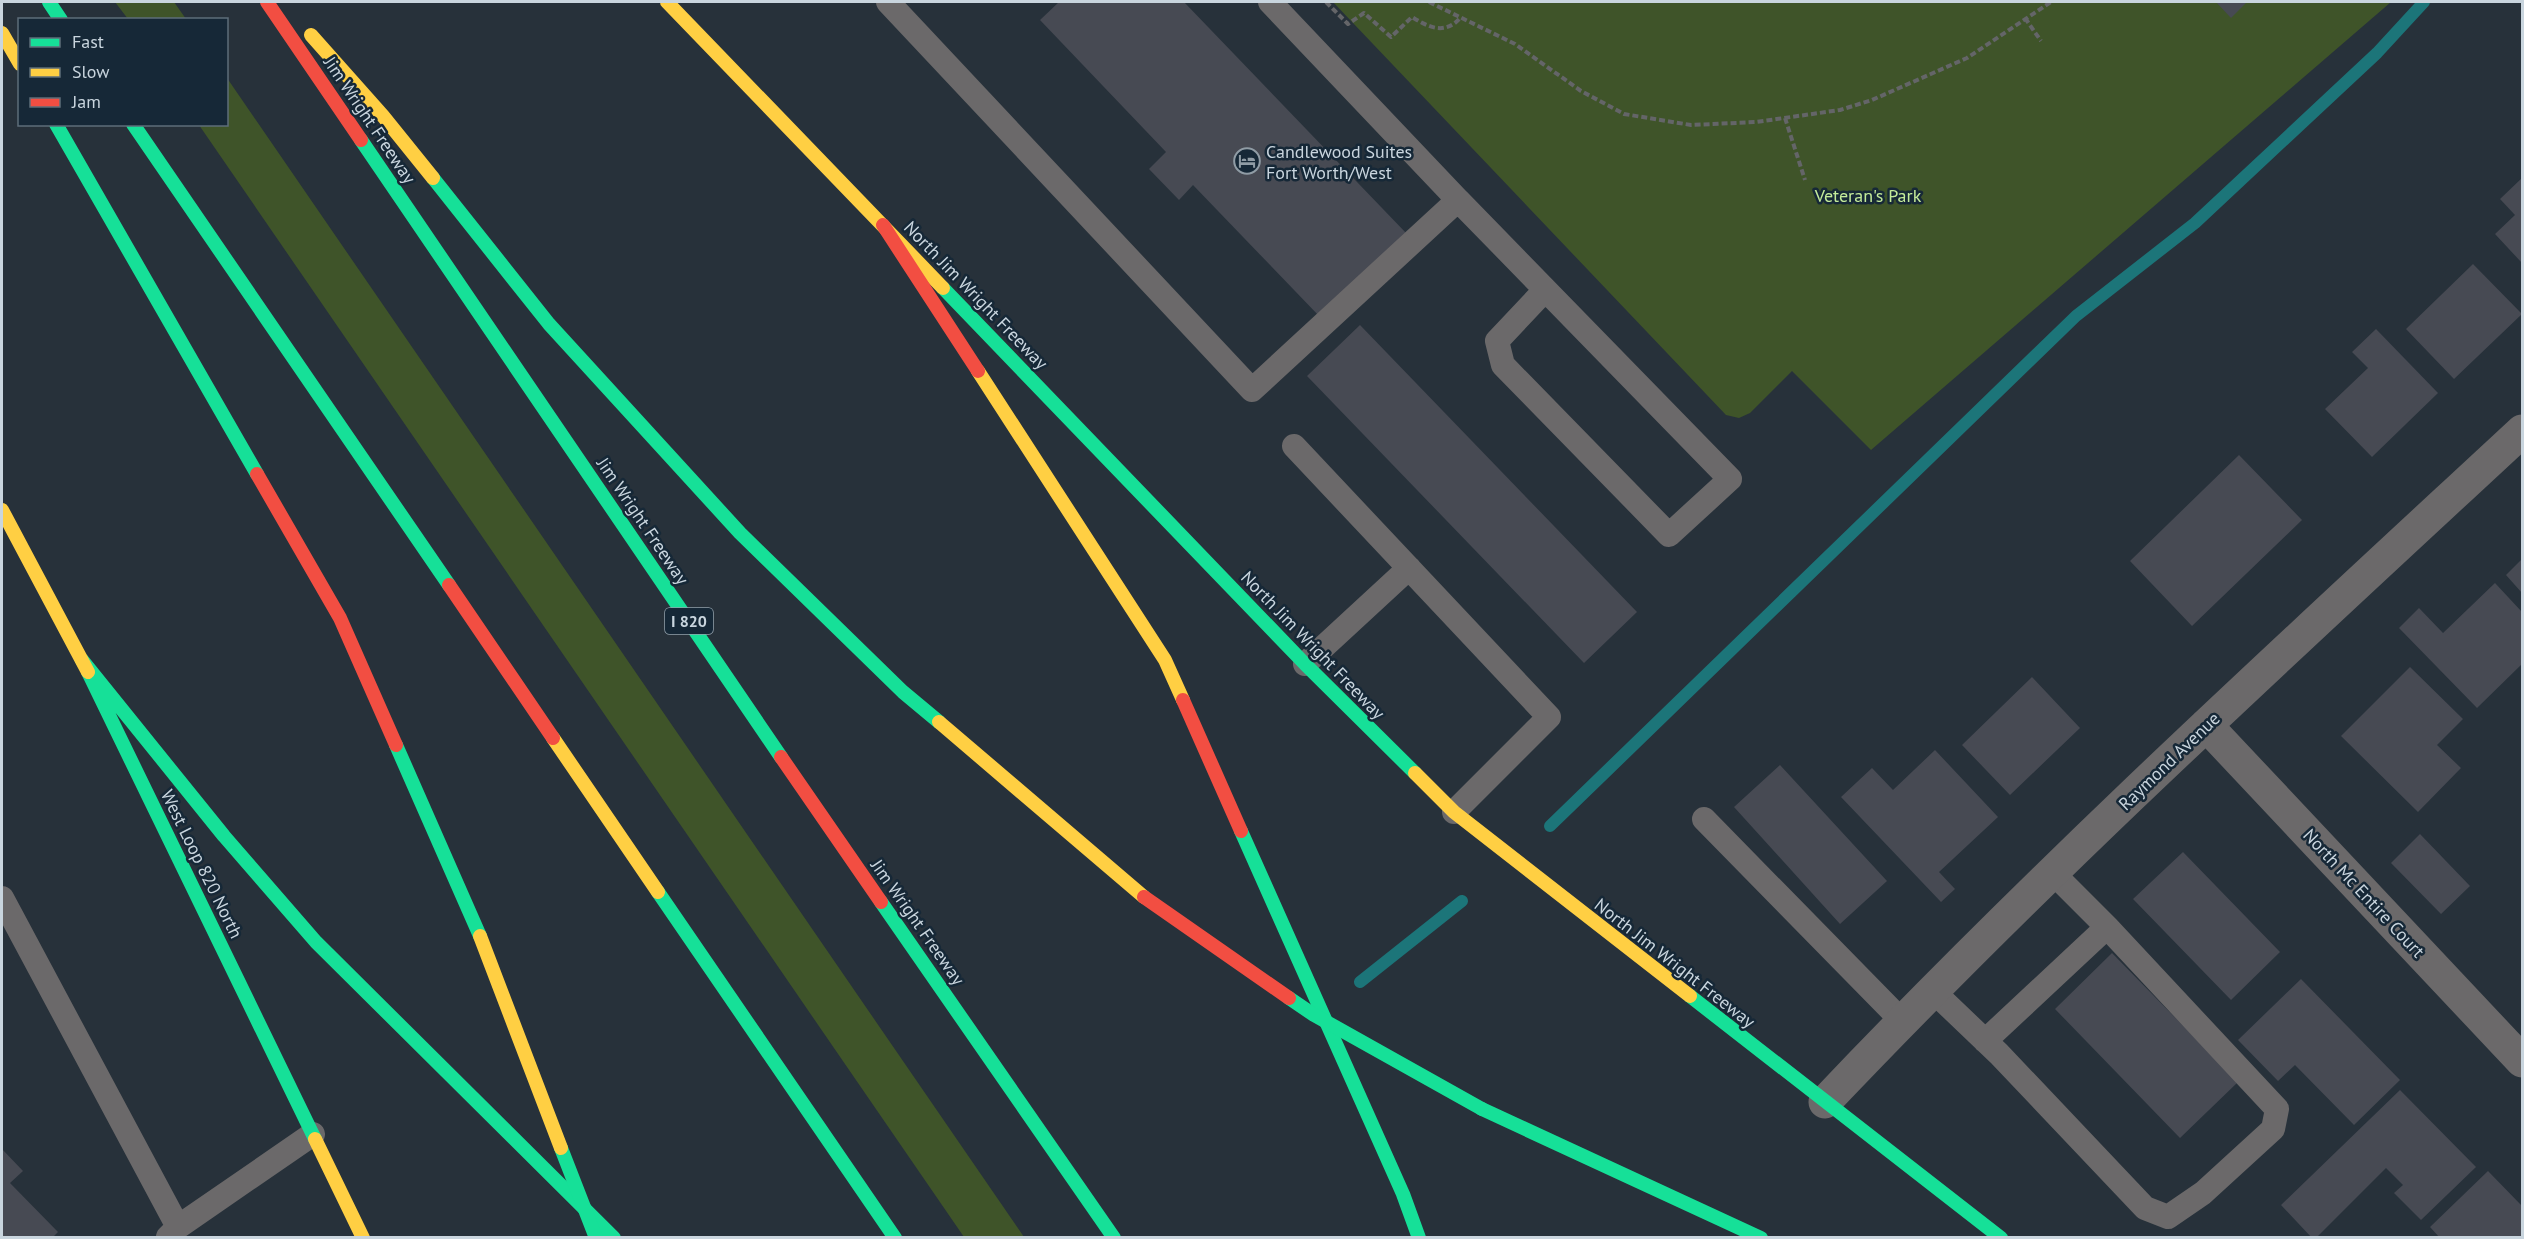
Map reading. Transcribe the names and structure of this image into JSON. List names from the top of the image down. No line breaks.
{"streets":{"main road":["Jim Wright Freeway","North Jim Wright Freeway","I 820","West Loop 820 North"],"street":["Raymond Avenue","North Mc Entire Court"]},"crossings":[["North Jim Wright Freeway","Raymond Avenue"],["Raymond Avenue","North Mc Entire Court"]],"parks":["Veteran's Park"],"places":{"hotel":["Candlewood Suites Fort Worth/West"]},"legend":["Fast","Slow","Jam"]}
